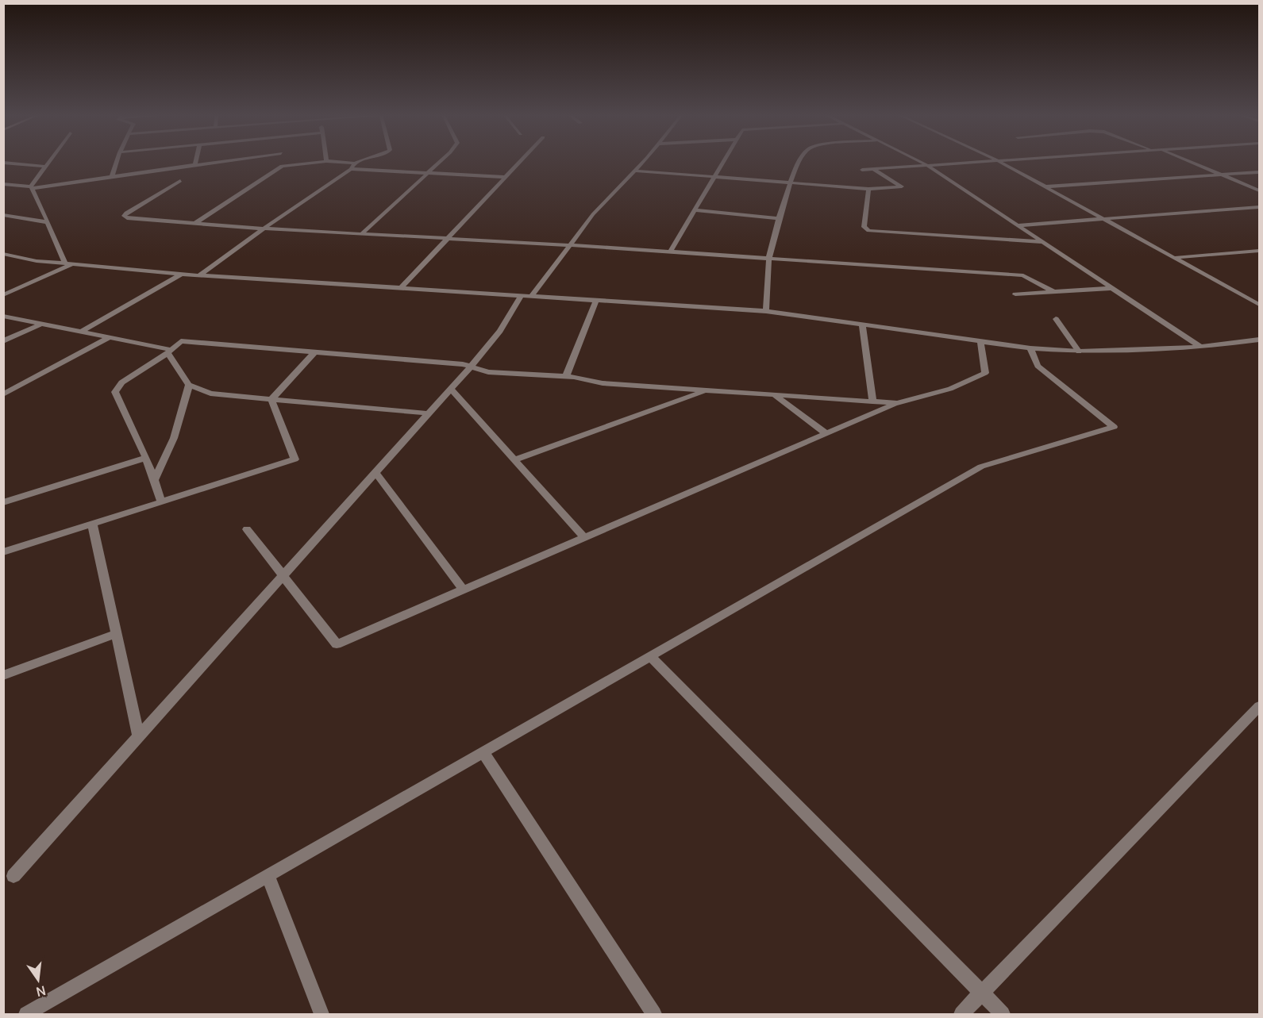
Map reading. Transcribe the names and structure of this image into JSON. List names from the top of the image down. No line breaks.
{"north":"bottom"}
